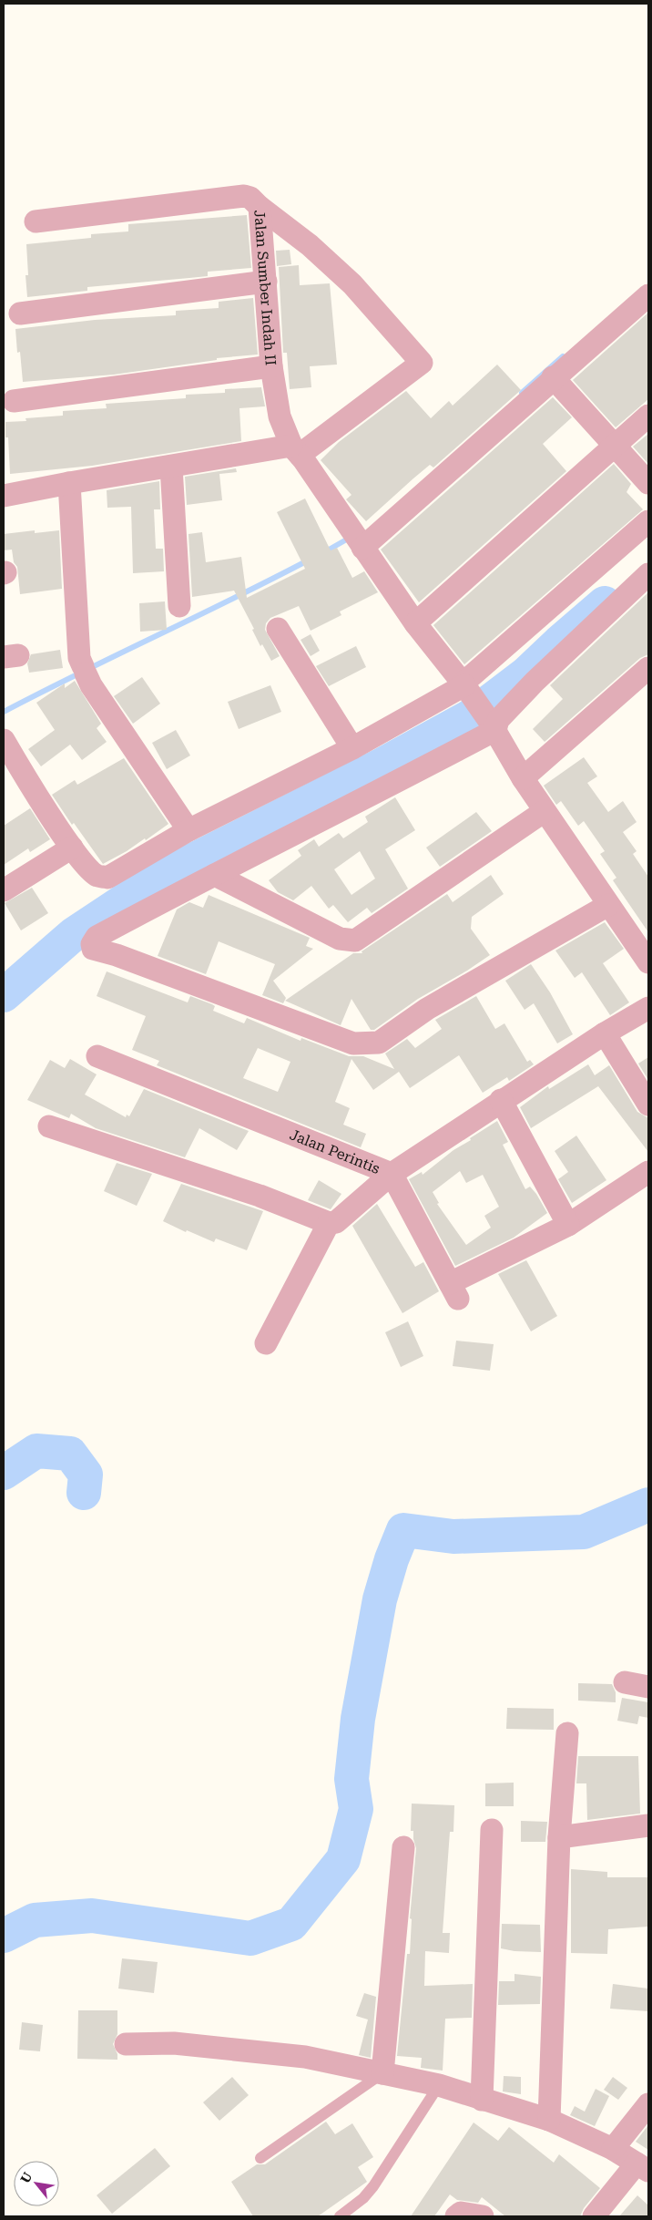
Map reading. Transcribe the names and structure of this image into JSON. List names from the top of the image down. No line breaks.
{"streets":{"street":["Jalan Sumber Indah II","Jalan Perintis"]},"north":"top left"}
